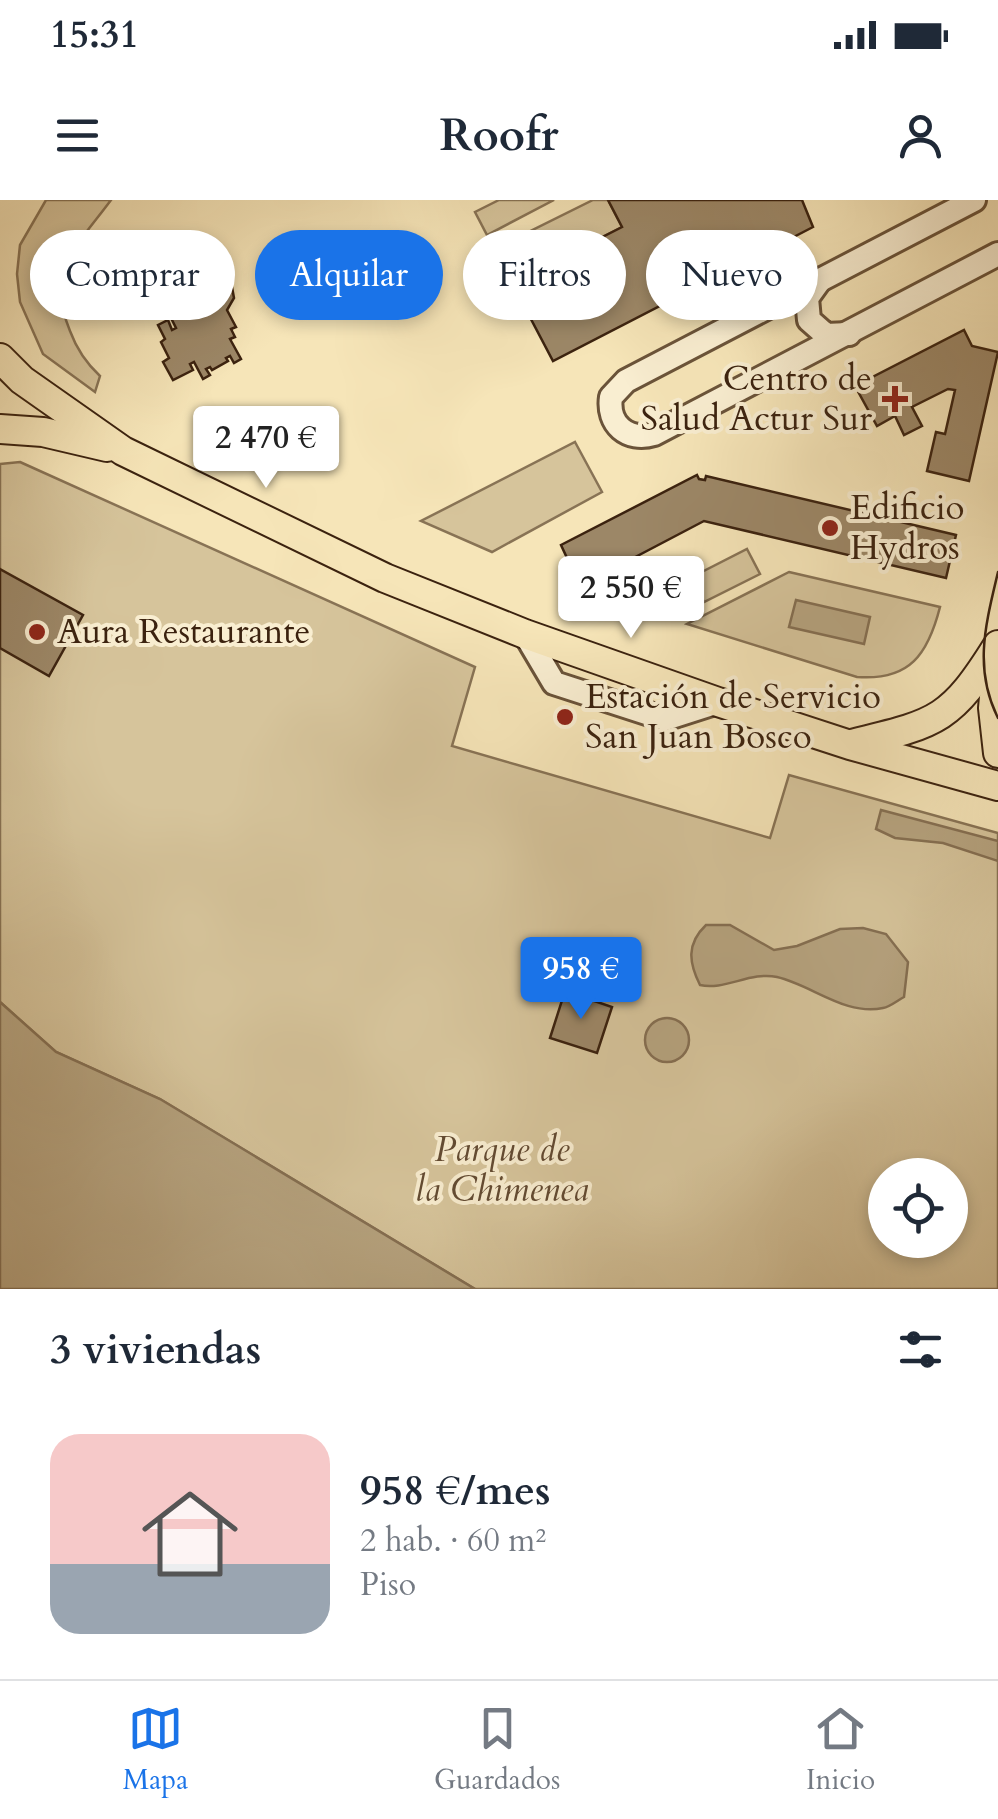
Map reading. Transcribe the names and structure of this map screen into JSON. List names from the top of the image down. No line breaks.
{"parks":["Parque de la Chimenea"],"places":{"health":["Centro de Salud Actur Sur"],"other":["Edificio Hydros","Aura Restaurante","Estación de Servicio San Juan Bosco"]},"page":{"status":"15:31","header":"Roofr","chip":["Comprar","Alquilar","Filtros","Nuevo"],"price":["2 470 €","2 550 €","958 €"],"heading":"3 viviendas","list":[{"name":"958 €/mes","note":"2 hab. · 60 m² · Piso"}],"tabs":["Mapa","Guardados","Inicio"]}}
